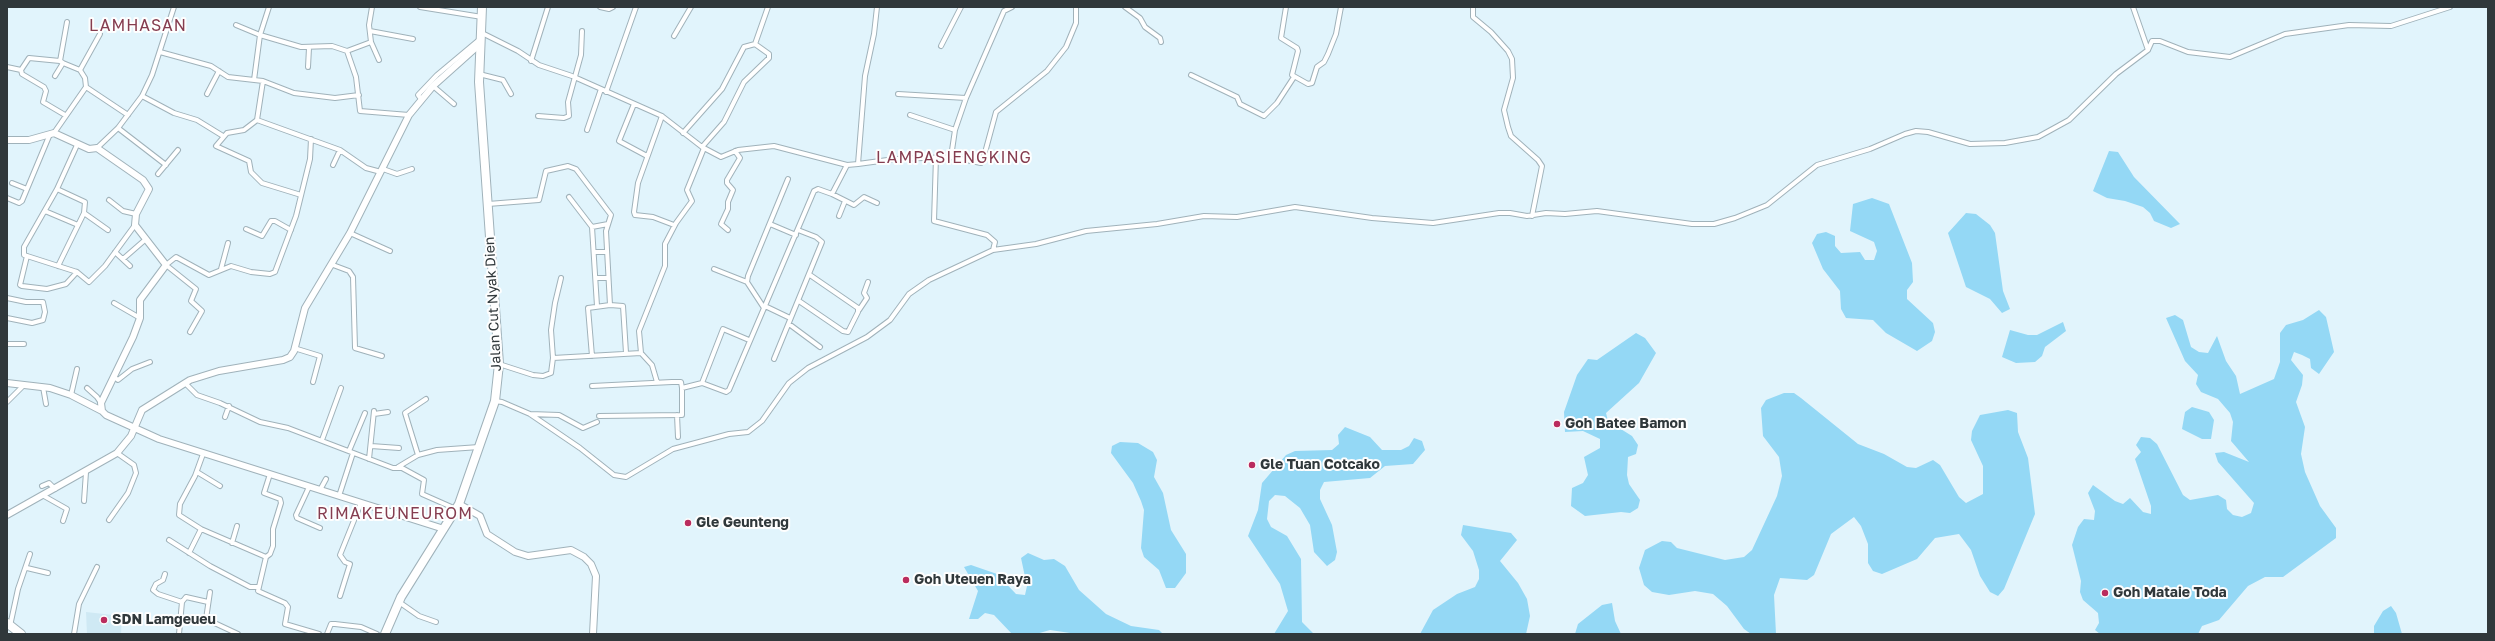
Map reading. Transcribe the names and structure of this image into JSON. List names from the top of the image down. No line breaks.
{"streets":{"highway":["Jalan Cut Nyak Dien"]},"districts":["LAMHASAN","LAMPASIENGKING","RIMAKEUNEUROM"],"places":["Goh Batee Bamon","Gle Tuan Cotcako","Gle Geunteng","Goh Uteuen Raya","Goh Mataie Toda","SDN Lamgeueu"]}
